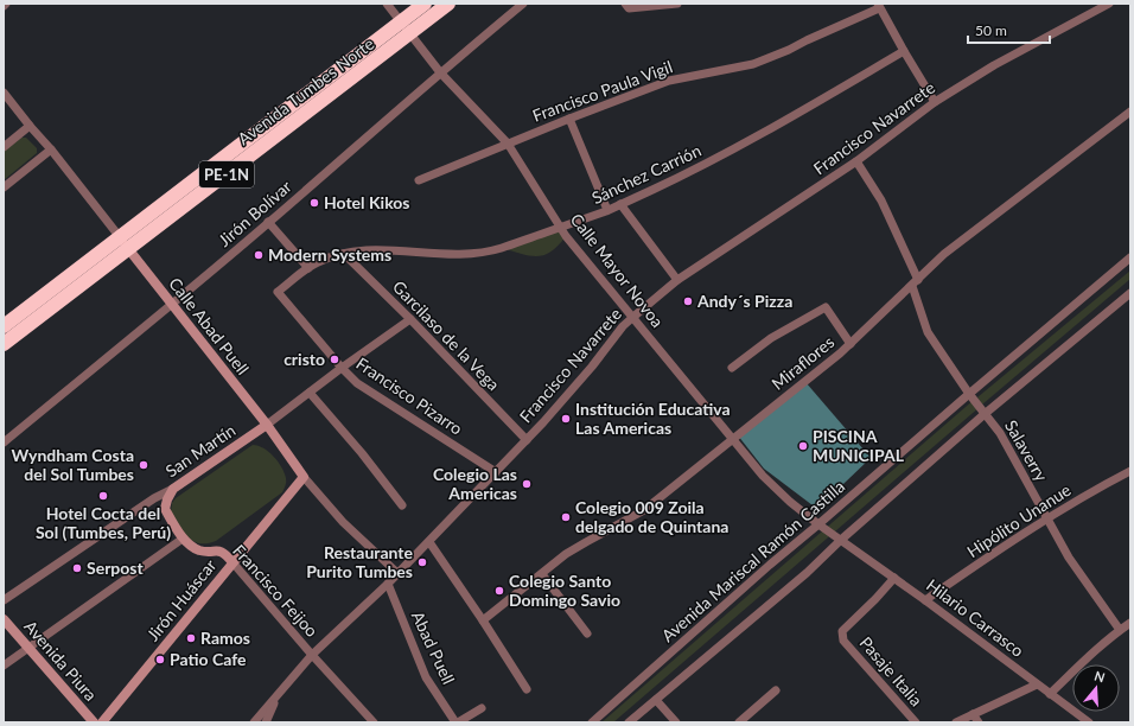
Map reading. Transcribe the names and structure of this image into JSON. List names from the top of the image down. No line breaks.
{"streets":{"highway":["Avenida Tumbes Norte","PE-1N"],"main road":["Calle Abad Puell","San Martín","Francisco Feijoo","Jirón Huáscar","Avenida Piura"],"street":["Francisco Paula Vigil","Francisco Navarrete","Sánchez Carrión","Jirón Bolívar","Calle Mayor Novoa","Garcilaso de la Vega","Miraflores","Francisco Pizarro","Salaverry","Hipólito Unanue","Avenida Mariscal Ramón Castilla","Hilario Carrasco","Abad Puell","Pasaje Italia"]},"crossings":[["Avenida Tumbes Norte","Calle Mayor Novoa"],["Avenida Tumbes Norte","Calle Abad Puell"],["Francisco Paula Vigil","Calle Mayor Novoa"],["Francisco Navarrete","Calle Mayor Novoa"],["Francisco Navarrete","Calle Abad Puell"],["Francisco Navarrete","Garcilaso de la Vega"],["Francisco Navarrete","Francisco Pizarro"],["Francisco Navarrete","Salaverry"],["Francisco Navarrete","Francisco Feijoo"],["Francisco Navarrete","Abad Puell"],["Sánchez Carrión","Calle Mayor Novoa"],["Sánchez Carrión","Garcilaso de la Vega"],["Sánchez Carrión","Francisco Pizarro"],["Jirón Bolívar","Calle Mayor Novoa"],["Jirón Bolívar","Calle Abad Puell"],["Calle Mayor Novoa","Miraflores"],["Calle Mayor Novoa","Avenida Mariscal Ramón Castilla"],["Calle Mayor Novoa","Hilario Carrasco"],["Calle Abad Puell","San Martín"],["Calle Abad Puell","Jirón Huáscar"],["Garcilaso de la Vega","San Martín"],["Miraflores","Salaverry"],["Francisco Pizarro","San Martín"],["San Martín","Francisco Feijoo"],["Salaverry","Hipólito Unanue"],["Salaverry","Avenida Mariscal Ramón Castilla"],["Hipólito Unanue","Hilario Carrasco"],["Francisco Feijoo","Jirón Huáscar"],["Hilario Carrasco","Pasaje Italia"]],"places":["Hotel Kikos","Modern Systems","Andy´s Pizza","cristo","Institución Educativa Las Americas","PISCINA MUNICIPAL","Wyndham Costa del Sol Tumbes","Colegio Las Americas","Hotel Cocta del Sol (Tumbes, Perú)","Colegio 009 Zoila delgado de Quintana","Restaurante Purito Tumbes","Serpost","Colegio Santo Domingo Savio","Ramos","Patio Cafe"],"scale_bar":"50 m","north":"top"}
